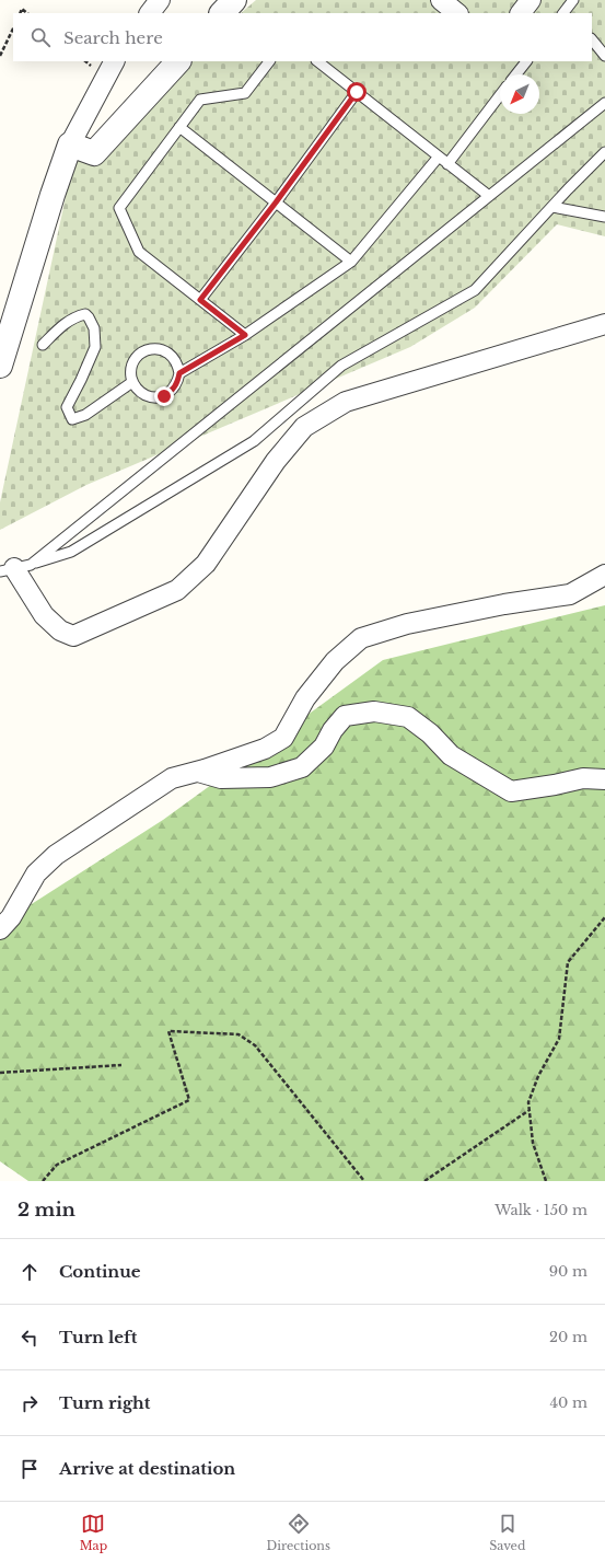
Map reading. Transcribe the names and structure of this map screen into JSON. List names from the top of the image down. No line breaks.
{"north":"bottom left","page":{"search":"Search here","heading":["2 min","Walk · 150 m"],"list":[["Continue","90 m"],["Turn left","20 m"],["Turn right","40 m"],"Arrive at destination"],"nav":["Map","Directions","Saved"]}}
